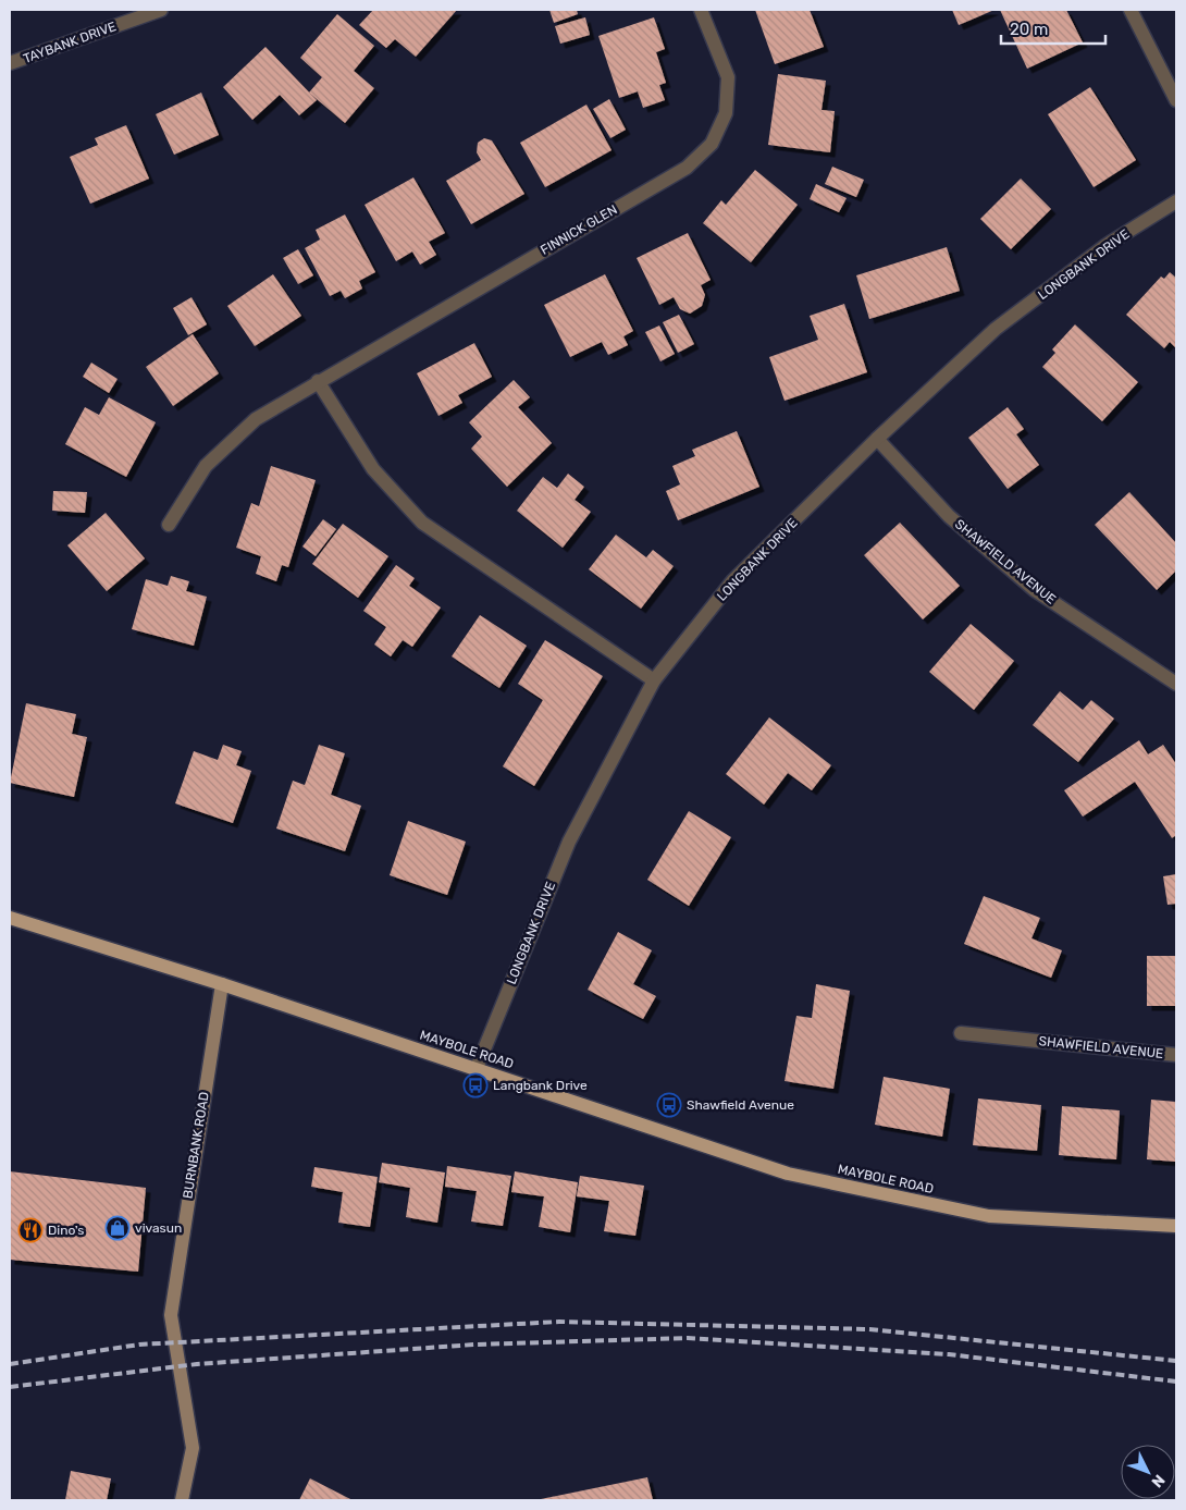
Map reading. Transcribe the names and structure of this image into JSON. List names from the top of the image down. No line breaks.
{"streets":{"main road":["MAYBOLE ROAD"],"street":["TAYBANK DRIVE","FINNICK GLEN","LONGBANK DRIVE","SHAWFIELD AVENUE","BURNBANK ROAD"]},"crossings":[["LONGBANK DRIVE","SHAWFIELD AVENUE"],["LONGBANK DRIVE","MAYBOLE ROAD"],["MAYBOLE ROAD","BURNBANK ROAD"]],"places":{"bus stop":["Langbank Drive","Shawfield Avenue"],"shop":["vivasun"],"restaurant":["Dino's"]},"scale_bar":"20 m","north":"bottom right"}
